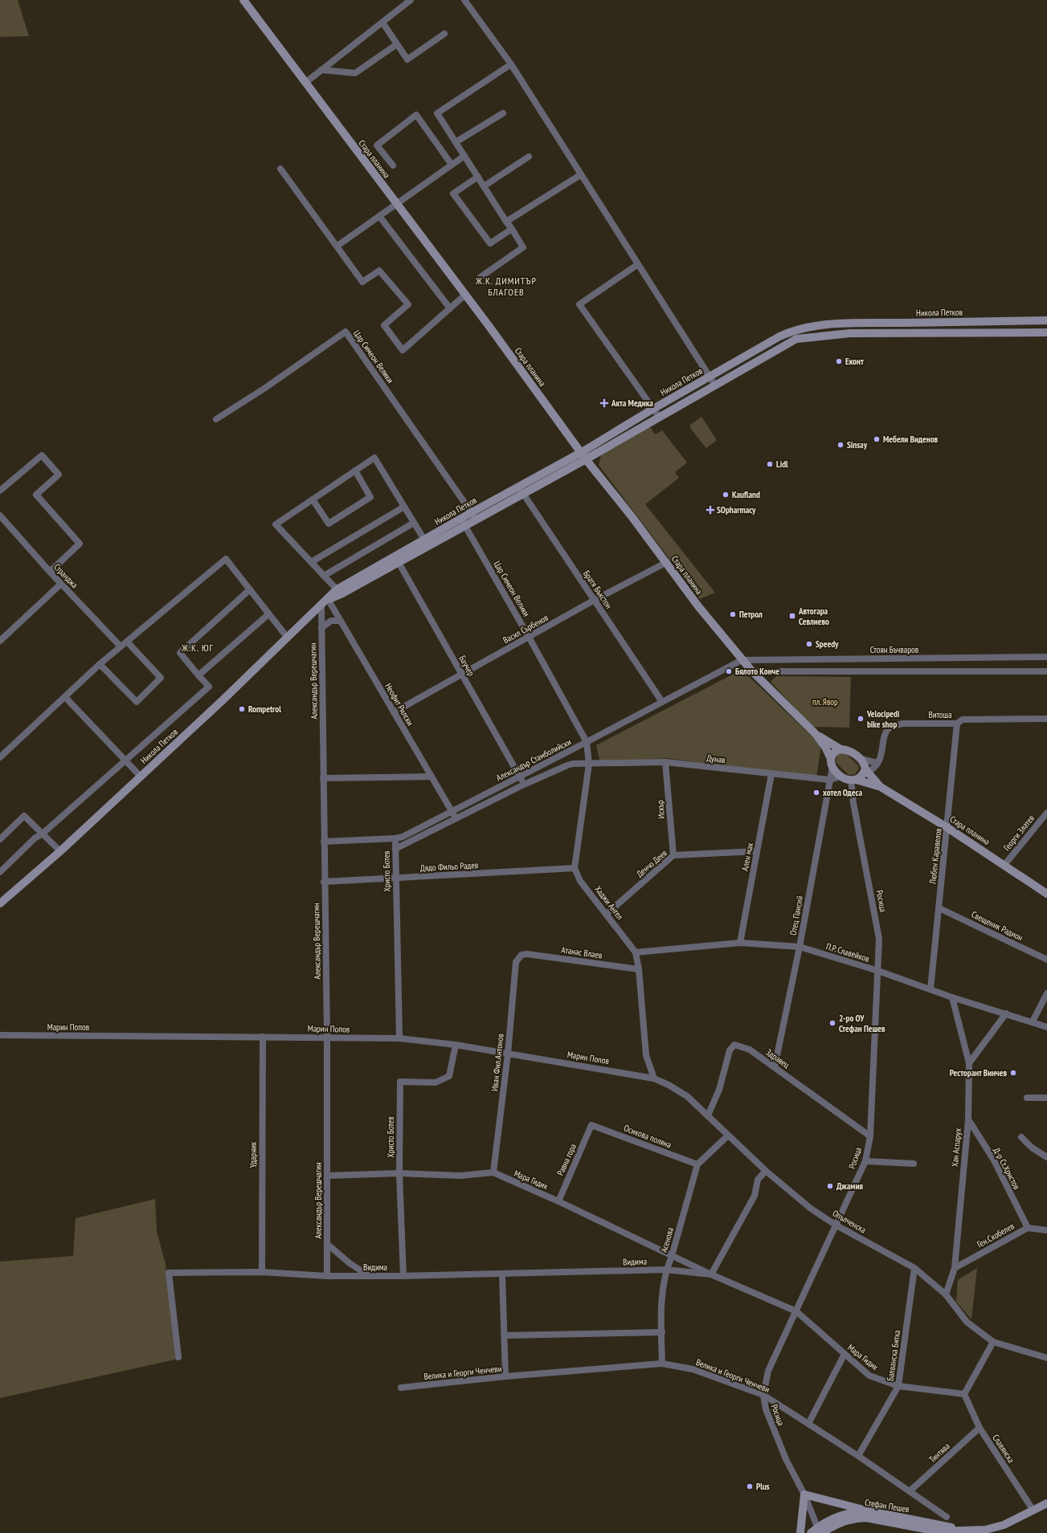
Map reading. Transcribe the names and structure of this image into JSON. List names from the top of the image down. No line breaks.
{"streets":{"main road":["Стара планина","Никола Петков","Стефан Пешев"],"street":["Цар Симеон Велики","Странджа","Братя Бъкстон","Васил Сърбенов","Стоян Бъчваров","Баучер","Александър Верешчагин","Неофит Рилски","Витоша","Дунав","Александър Стамболийски","Искър","Георги Златев","Любен Каравелов","Ален мак","Денчо Деев","Дядо Фильо Радев","Христо Ботев","Росица","Хаджи Ангел","Отец Паисий","Свещеник Радион","Атанас Влаев","П.Р. Славейков","Марин Попов","Здравец","Иван Фил.Антонов","Осикова поляна","Хан Аспарух","Ударник","Равна гора","Д-р Ст.Христов","Мара Гидик","Опълченска","Ген.Скобелев","Асенова","Видима","Балванска Битка","Велика и Георги Ченчеви","Славянска","Тинтява"]},"crossings":[["Стара планина","Никола Петков"],["Стара планина","Васил Сърбенов"],["Стара планина","Стоян Бъчваров"],["Стара планина","Витоша"],["Стара планина","Дунав"],["Стара планина","Александър Стамболийски"],["Стара планина","Георги Златев"],["Стара планина","Любен Каравелов"],["Стара планина","Росица"],["Стара планина","Отец Паисий"],["Никола Петков","Цар Симеон Велики"],["Никола Петков","Братя Бъкстон"],["Никола Петков","Баучер"],["Никола Петков","Александър Верешчагин"],["Никола Петков","Неофит Рилски"],["Цар Симеон Велики","Васил Сърбенов"],["Цар Симеон Велики","Александър Стамболийски"],["Братя Бъкстон","Васил Сърбенов"],["Братя Бъкстон","Александър Стамболийски"],["Васил Сърбенов","Баучер"],["Васил Сърбенов","Неофит Рилски"],["Стоян Бъчваров","Александър Стамболийски"],["Баучер","Александър Стамболийски"],["Александър Верешчагин","Александър Стамболийски"],["Александър Верешчагин","Дядо Фильо Радев"],["Александър Верешчагин","Марин Попов"],["Александър Верешчагин","Мара Гидик"],["Александър Верешчагин","Видима"],["Неофит Рилски","Александър Стамболийски"],["Витоша","Дунав"],["Витоша","Любен Каравелов"],["Витоша","Росица"],["Витоша","Отец Паисий"],["Дунав","Александър Стамболийски"],["Дунав","Искър"],["Дунав","Ален мак"],["Дунав","Росица"],["Дунав","Отец Паисий"],["Александър Стамболийски","Христо Ботев"],["Искър","Денчо Деев"],["Любен Каравелов","Свещеник Радион"],["Любен Каравелов","П.Р. Славейков"],["Ален мак","Денчо Деев"],["Ален мак","П.Р. Славейков"],["Денчо Деев","Хаджи Ангел"],["Дядо Фильо Радев","Христо Ботев"],["Дядо Фильо Радев","Хаджи Ангел"],["Христо Ботев","Марин Попов"],["Христо Ботев","Мара Гидик"],["Христо Ботев","Видима"],["Росица","Отец Паисий"],["Росица","П.Р. Славейков"],["Росица","Здравец"],["Росица","Мара Гидик"],["Росица","Опълченска"],["Росица","Велика и Георги Ченчеви"],["Росица","Стефан Пешев"],["Хаджи Ангел","Атанас Влаев"],["Хаджи Ангел","П.Р. Славейков"],["Хаджи Ангел","Марин Попов"],["Хаджи Ангел","Опълченска"],["Отец Паисий","П.Р. Славейков"],["Отец Паисий","Здравец"],["Атанас Влаев","Иван Фил.Антонов"],["П.Р. Славейков","Хан Аспарух"],["Марин Попов","Иван Фил.Антонов"],["Марин Попов","Ударник"],["Марин Попов","Опълченска"],["Здравец","Опълченска"],["Иван Фил.Антонов","Мара Гидик"],["Осикова поляна","Равна гора"],["Осикова поляна","Асенова"],["Хан Аспарух","Д-р Ст.Христов"],["Хан Аспарух","Опълченска"],["Хан Аспарух","Ген.Скобелев"],["Ударник","Видима"],["Равна гора","Мара Гидик"],["Д-р Ст.Христов","Ген.Скобелев"],["Мара Гидик","Асенова"],["Мара Гидик","Видима"],["Мара Гидик","Балванска Битка"],["Мара Гидик","Славянска"],["Опълченска","Балванска Битка"],["Асенова","Видима"],["Асенова","Велика и Георги Ченчеви"],["Балванска Битка","Велика и Георги Ченчеви"],["Велика и Георги Ченчеви","Тинтява"],["Славянска","Тинтява"],["Славянска","Стефан Пешев"]],"districts":["Ж.К. ДИМИТЪР БЛАГОЕВ","Ж.К. ЮГ"],"parks":["пл. Явор"],"places":{"other":["Еконт","Мебели Виденов","Sinsay","Lidl","Kaufland","Петрол","Speedy","Бялото Конче","Rompetrol","Velocipedi bike shop","хотел Одеса","2-ро ОУ Стефан Пешев","Ресторант Винчев","Джамия","Plus"],"health":["Акта Медика","SOpharmacy"],"transit":["Автогара Севлиево"]}}
